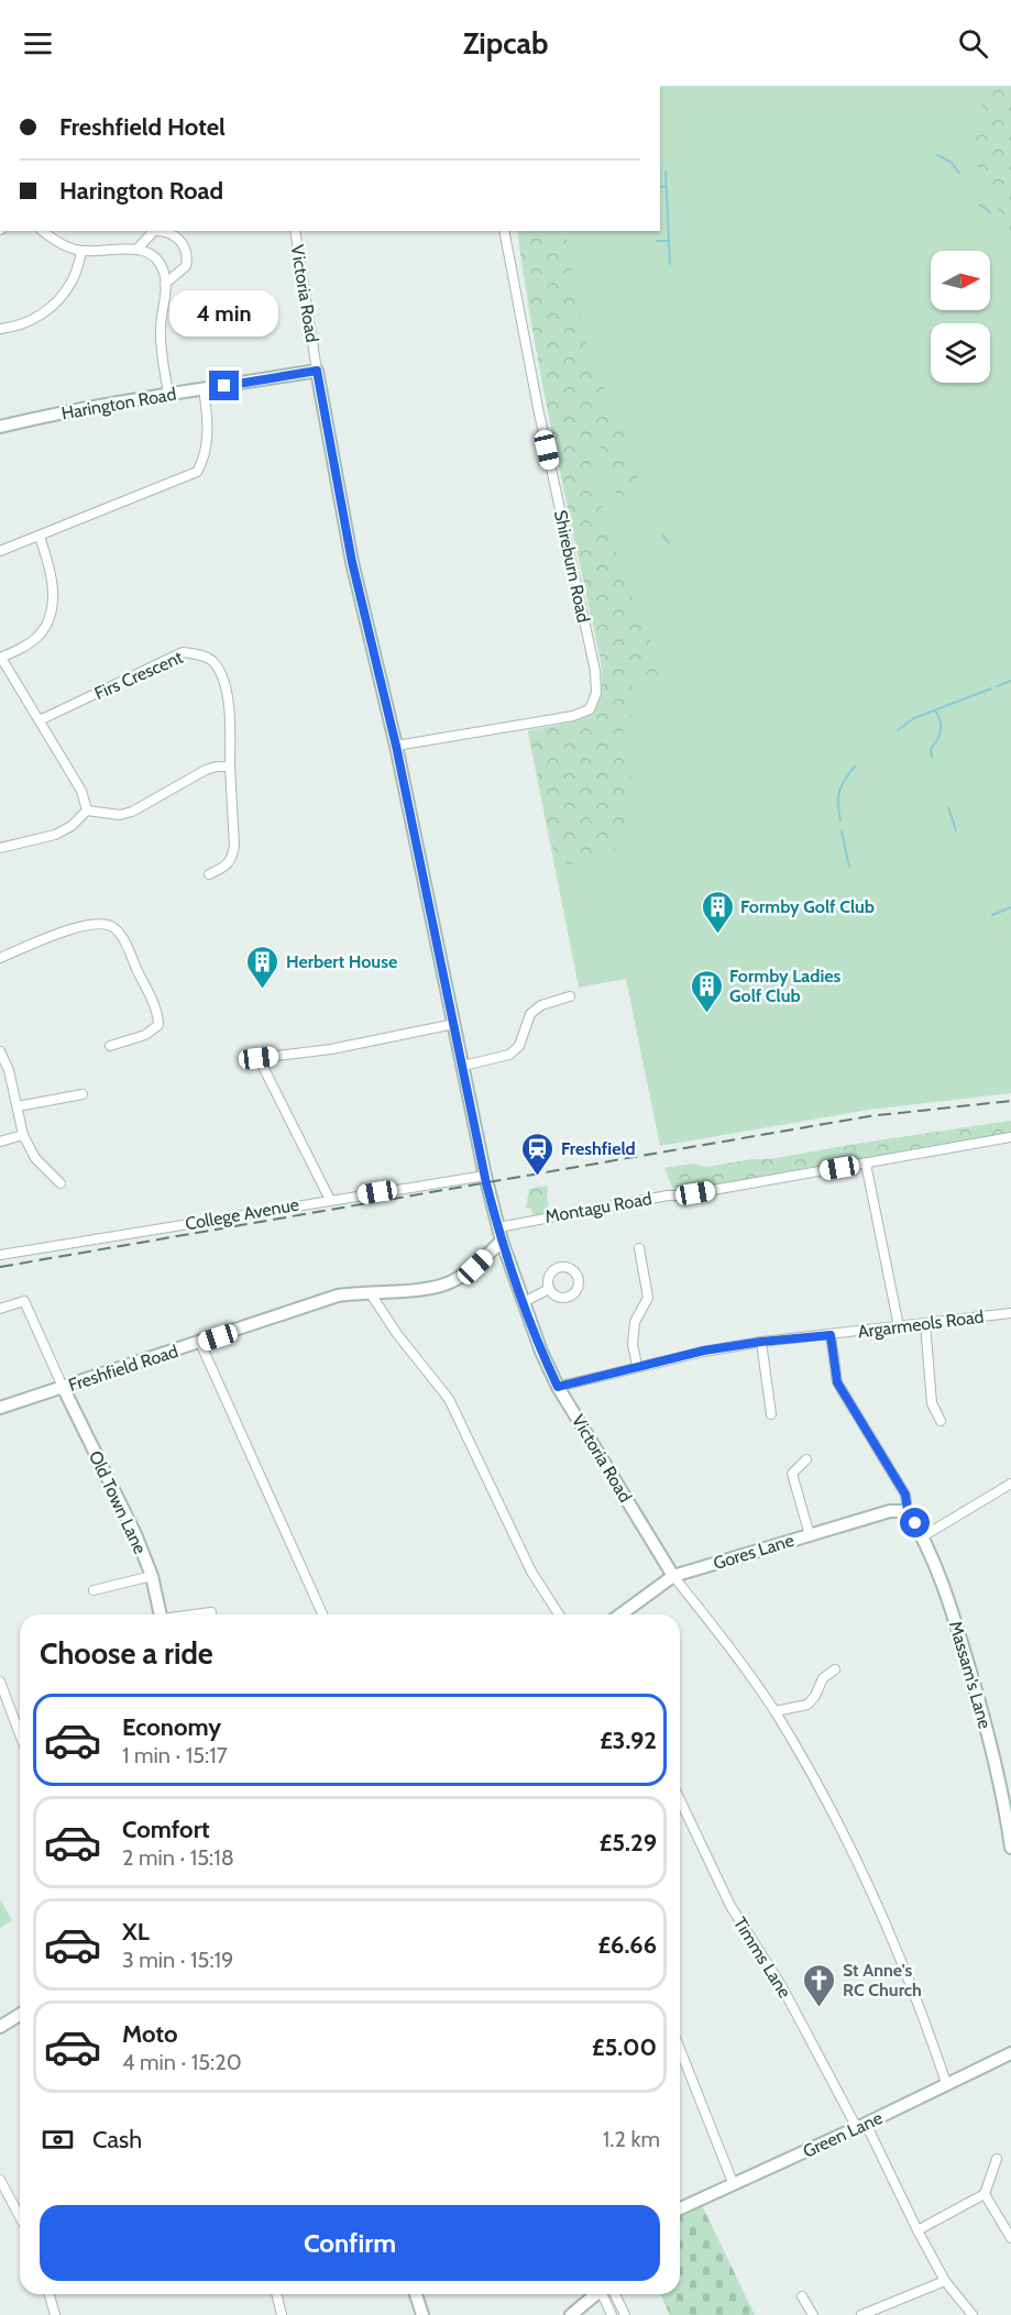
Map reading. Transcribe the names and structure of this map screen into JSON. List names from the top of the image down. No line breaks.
{"streets":{"street":["Victoria Road","Harington Road","Shireburn Road","Firs Crescent","Montagu Road","College Avenue","Argarmeols Road","Freshfield Road","Old Town Lane","Gores Lane","Massam's Lane","Timms Lane","Green Lane"]},"crossings":[["Victoria Road","Harington Road"],["Victoria Road","Shireburn Road"],["Victoria Road","Montagu Road"],["Victoria Road","College Avenue"],["Victoria Road","Argarmeols Road"],["Victoria Road","Freshfield Road"],["Victoria Road","Gores Lane"],["Victoria Road","Green Lane"],["Freshfield Road","Old Town Lane"],["Gores Lane","Massam's Lane"],["Timms Lane","Green Lane"]],"places":{"building":["Formby Golf Club","Herbert House","Formby Ladies Golf Club"],"station":["Freshfield"],"church":["St Anne's RC Church"]},"north":"right","page":{"header":"Zipcab","banner":["Freshfield Hotel","Harington Road"],"bubble":"4 min","heading":"Choose a ride","list":[{"name":"Economy","note":"1 min · 15:17","value":"£3.92"},{"name":"Comfort","note":"2 min · 15:18","value":"£5.29"},{"name":"XL","note":"3 min · 15:19","value":"£6.66"},{"name":"Moto","note":"4 min · 15:20","value":"£5.00"}],"pay":["Cash","1.2 km"],"buttons":"Confirm"}}
